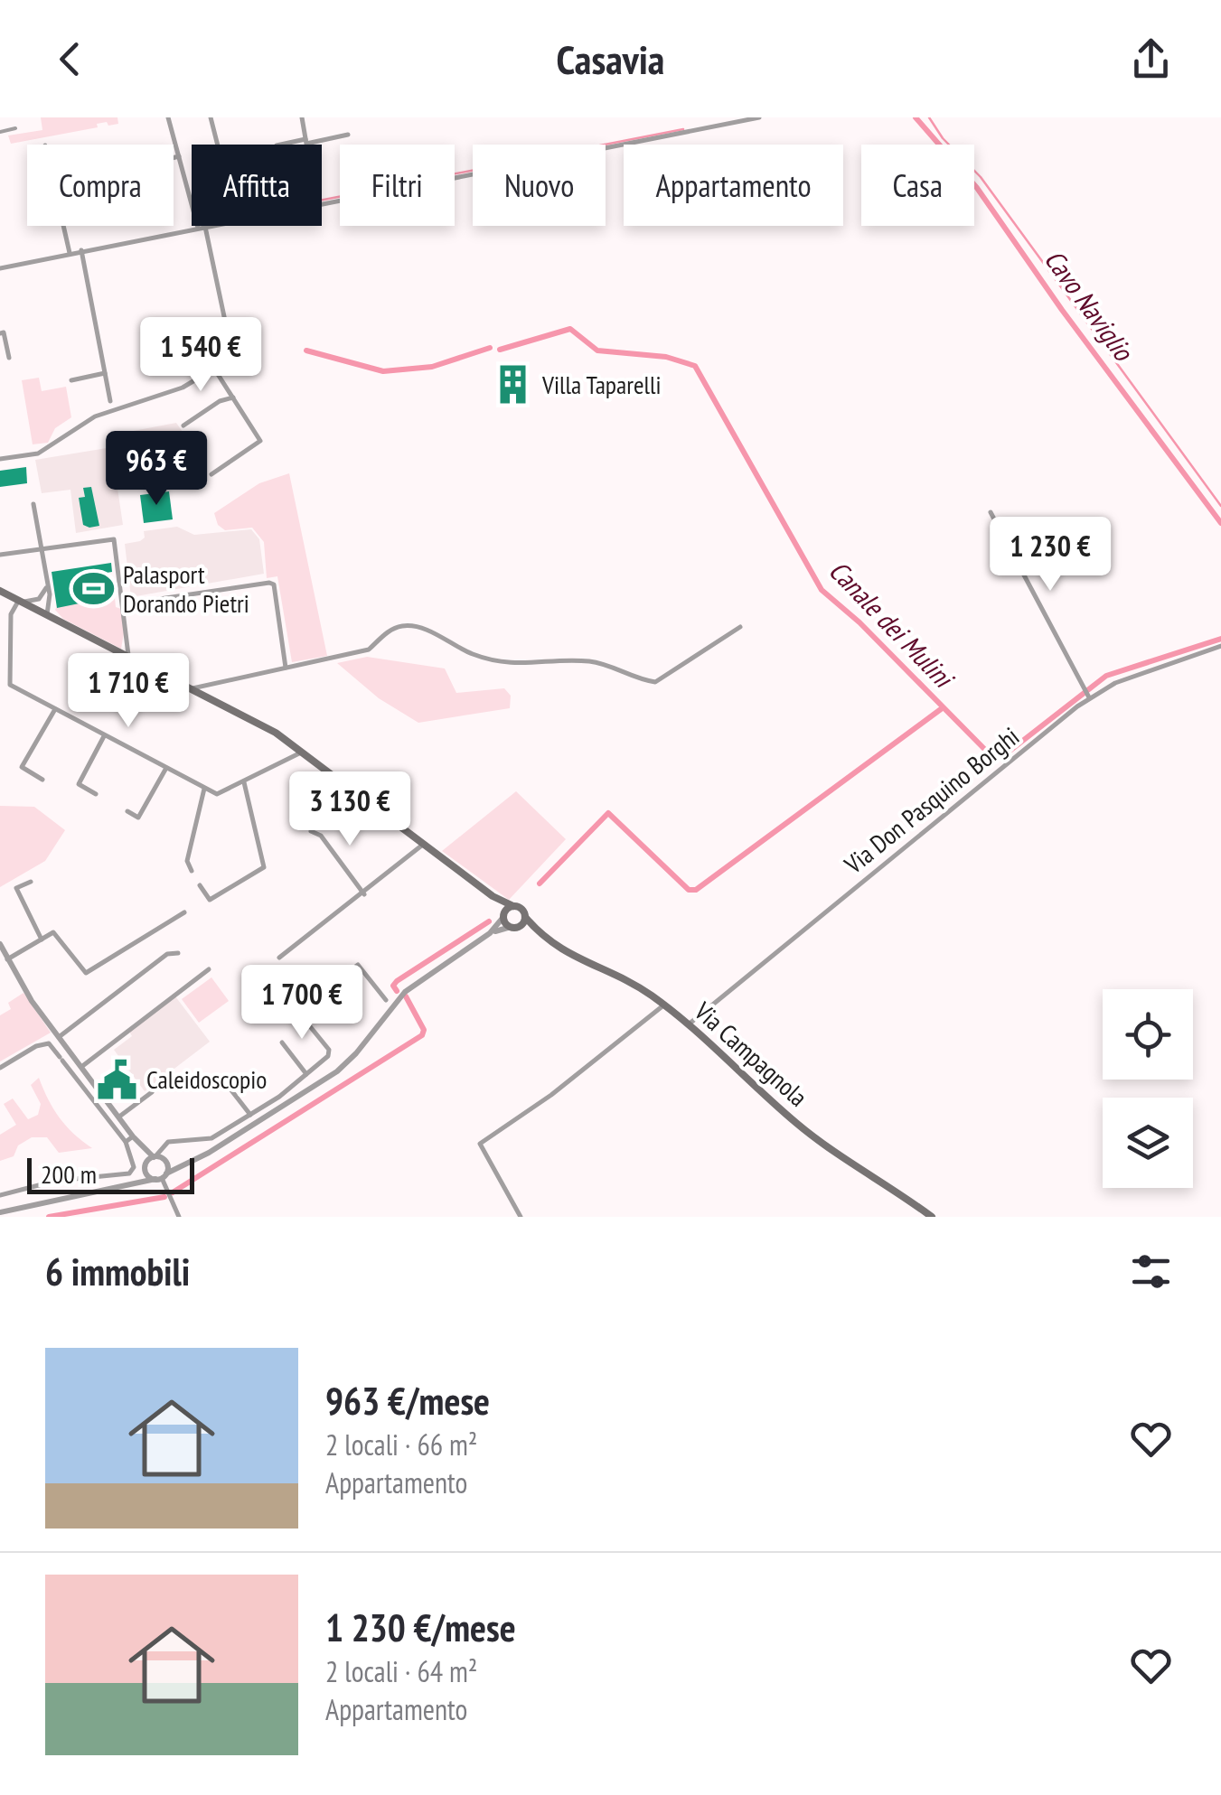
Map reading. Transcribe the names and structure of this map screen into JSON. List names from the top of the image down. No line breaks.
{"streets":{"main road":["Via Campagnola"],"street":["Via Don Pasquino Borghi"]},"crossings":[["Via Don Pasquino Borghi","Via Campagnola"]],"water":["Cavo Naviglio","Canale dei Mulini"],"places":{"building":["Villa Taparelli"],"sports":["Palasport Dorando Pietri"],"public building":["Caleidoscopio"]},"scale_bar":"200 m","page":{"header":"Casavia","chip":["Compra","Affitta","Filtri","Nuovo","Appartamento","Casa"],"price":["1 540 €","963 €","1 230 €","1 710 €","3 130 €","1 700 €"],"scale":"200 m","heading":"6 immobili","list":[{"name":"963 €/mese","note":"2 locali · 66 m² · Appartamento"},{"name":"1 230 €/mese","note":"2 locali · 64 m² · Appartamento"}]}}
